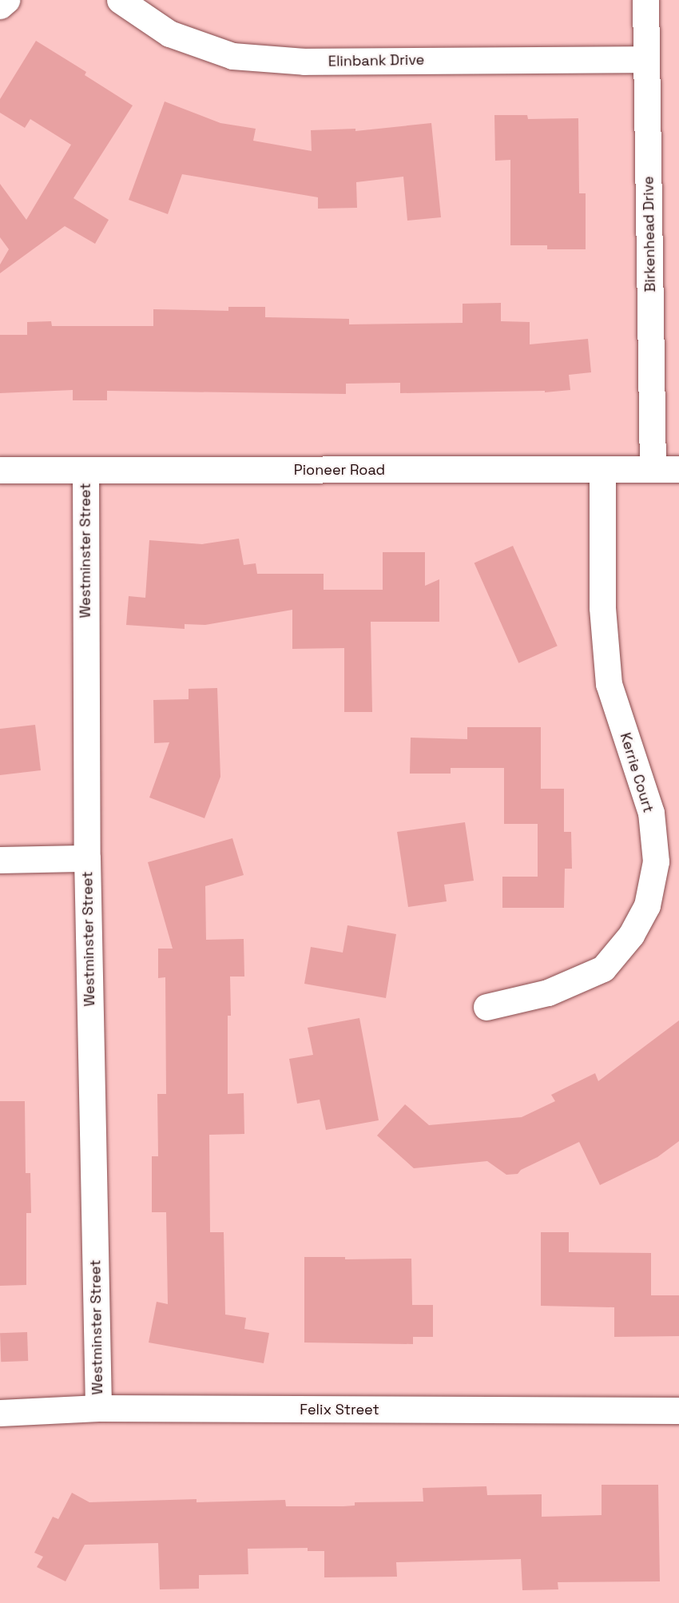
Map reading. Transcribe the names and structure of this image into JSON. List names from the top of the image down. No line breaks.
{"streets":{"street":["Elinbank Drive","Birkenhead Drive","Pioneer Road","Westminster Street","Kerrie Court","Felix Street"]},"crossings":[["Elinbank Drive","Birkenhead Drive"],["Birkenhead Drive","Pioneer Road"],["Pioneer Road","Westminster Street"],["Pioneer Road","Kerrie Court"],["Westminster Street","Felix Street"]]}
